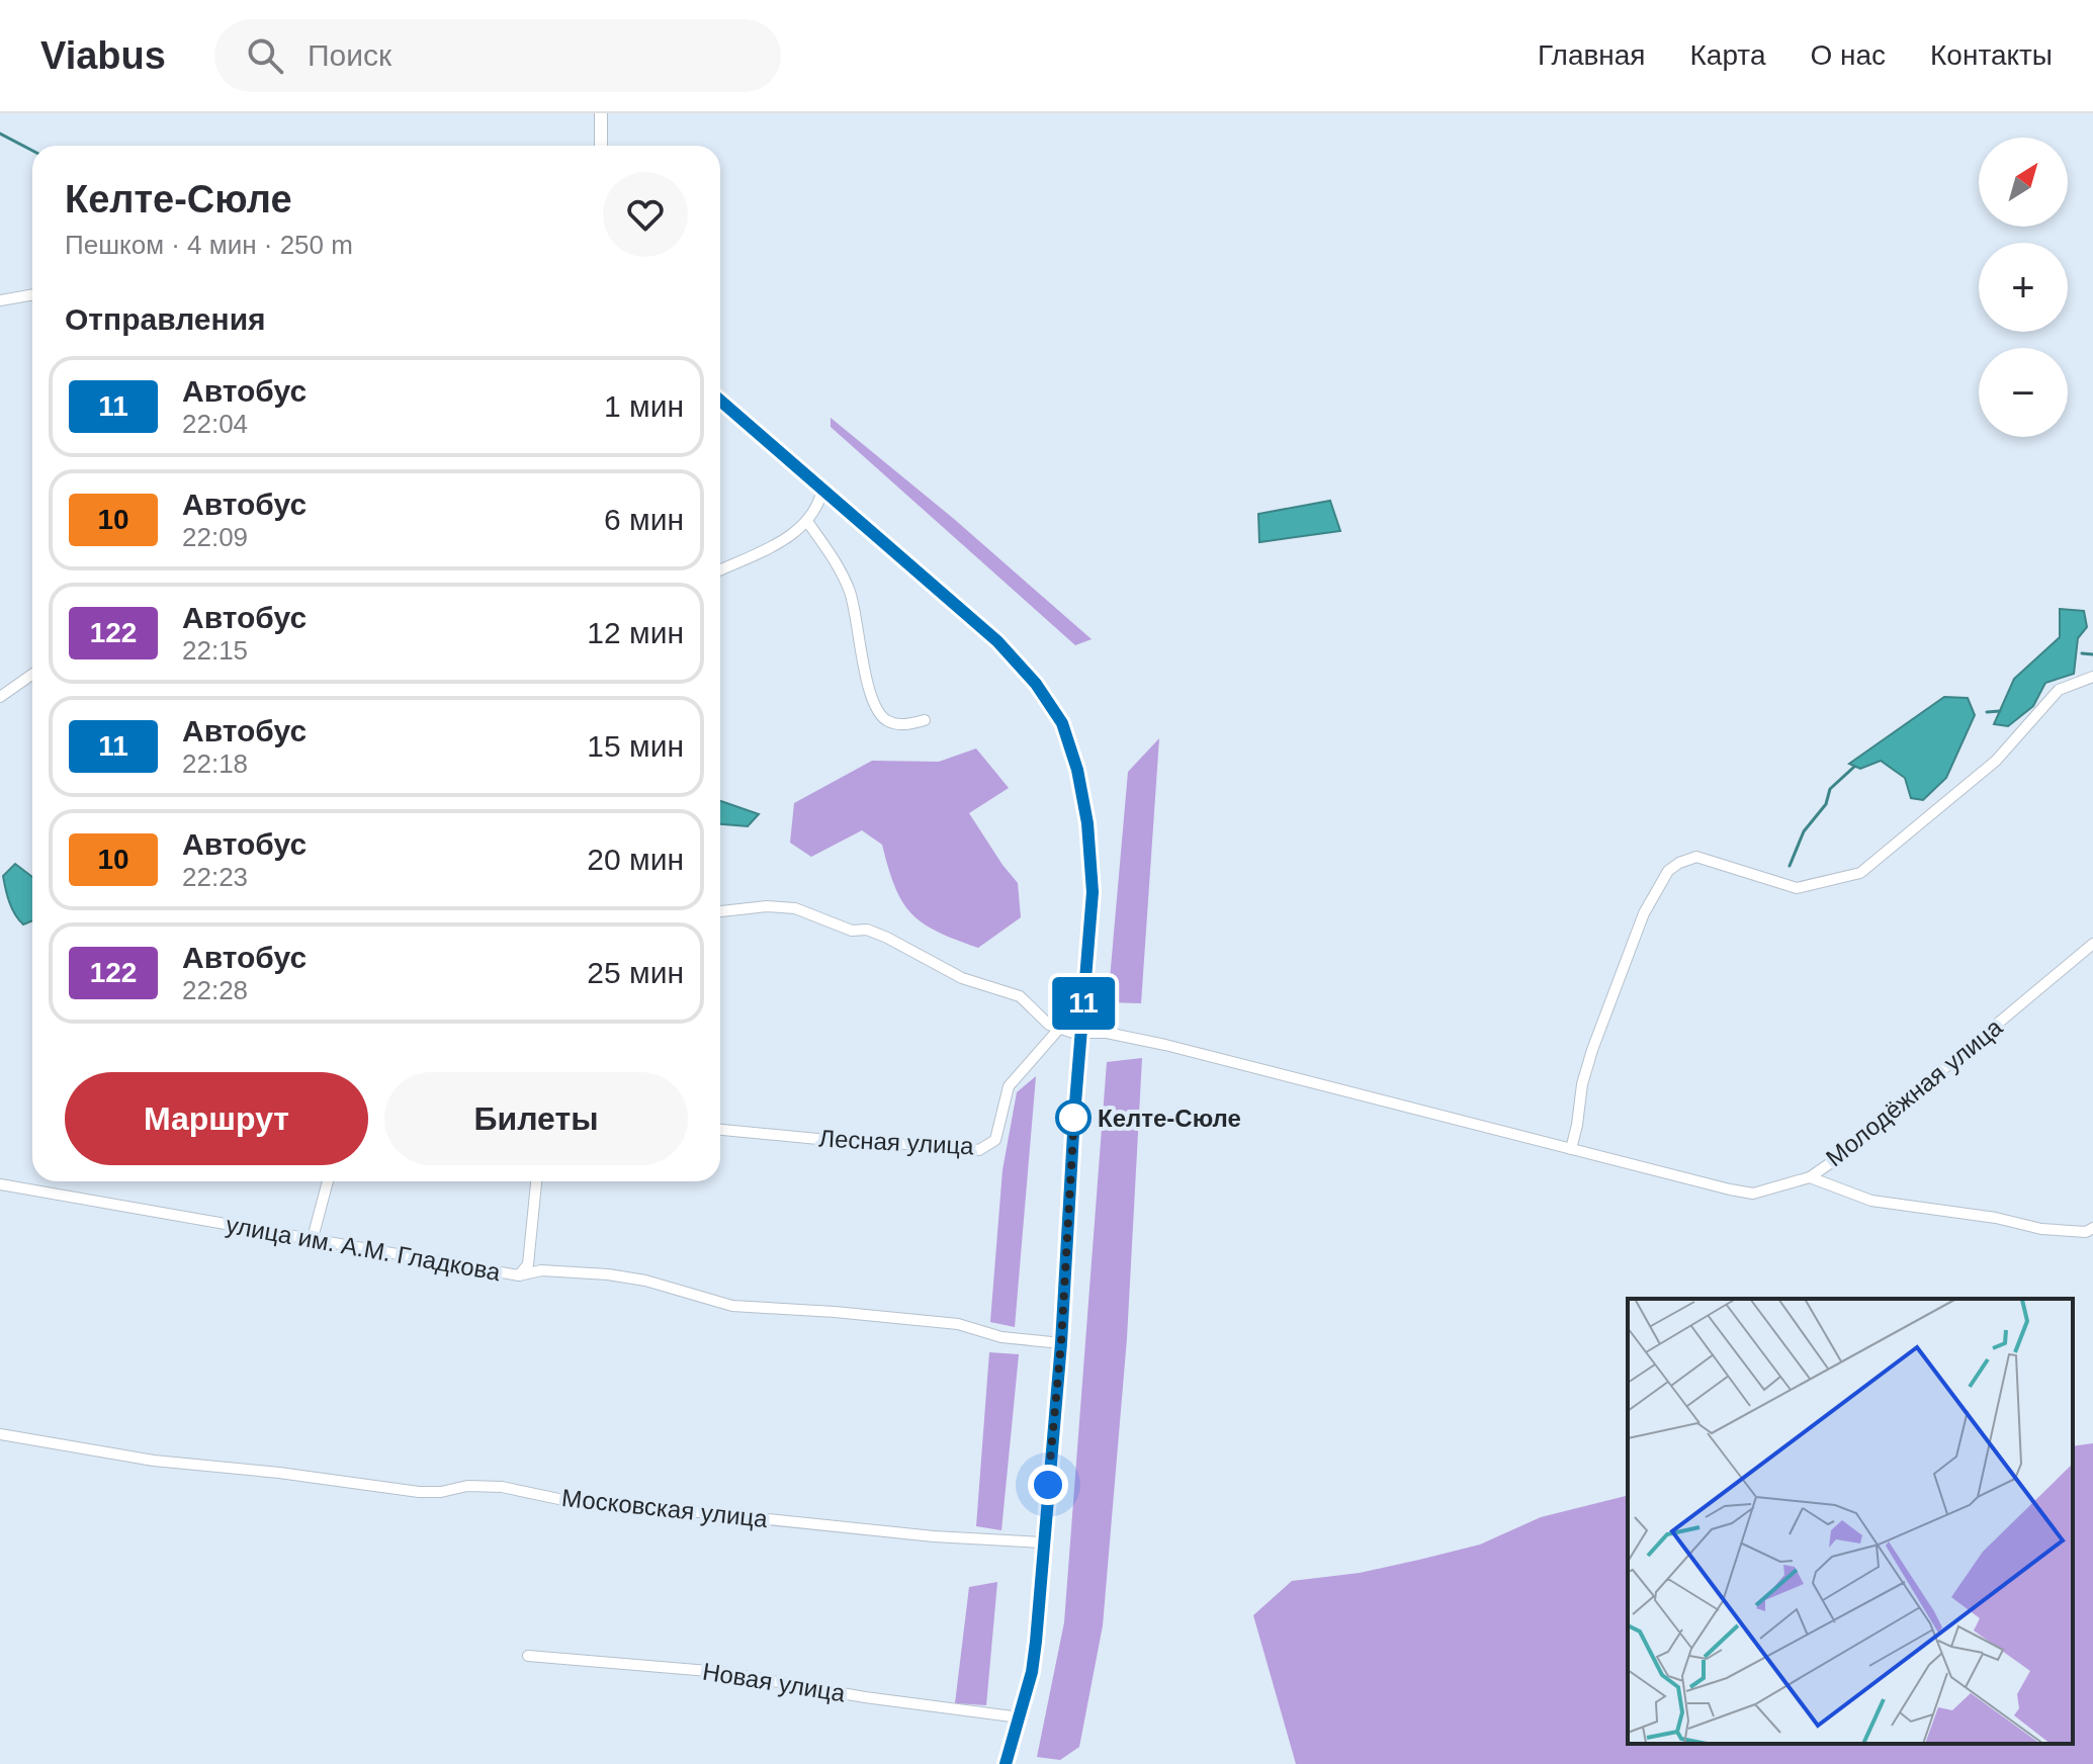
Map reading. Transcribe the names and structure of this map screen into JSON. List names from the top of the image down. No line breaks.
{"streets":{"street":["Молодёжная улица","Лесная улица","улица им. А.М. Гладкова","Московская улица","Новая улица"]},"places":["Келте-Сюле"],"lines":["bus line 11"],"north":"top right","page":{"header":"Viabus","search":"Поиск","nav":["Главная","Карта","О нас","Контакты"],"on_map":"11","map_buttons":["+","−"],"heading":[["Келте-Сюле","Пешком · 4 мин · 250 m"],"Отправления"],"list":[{"mark":"11","name":"Автобус","note":"22:04","value":"1 мин"},{"mark":"10","name":"Автобус","note":"22:09","value":"6 мин"},{"mark":"122","name":"Автобус","note":"22:15","value":"12 мин"},{"mark":"11","name":"Автобус","note":"22:18","value":"15 мин"},{"mark":"10","name":"Автобус","note":"22:23","value":"20 мин"},{"mark":"122","name":"Автобус","note":"22:28","value":"25 мин"}],"buttons":["Маршрут","Билеты"]}}
